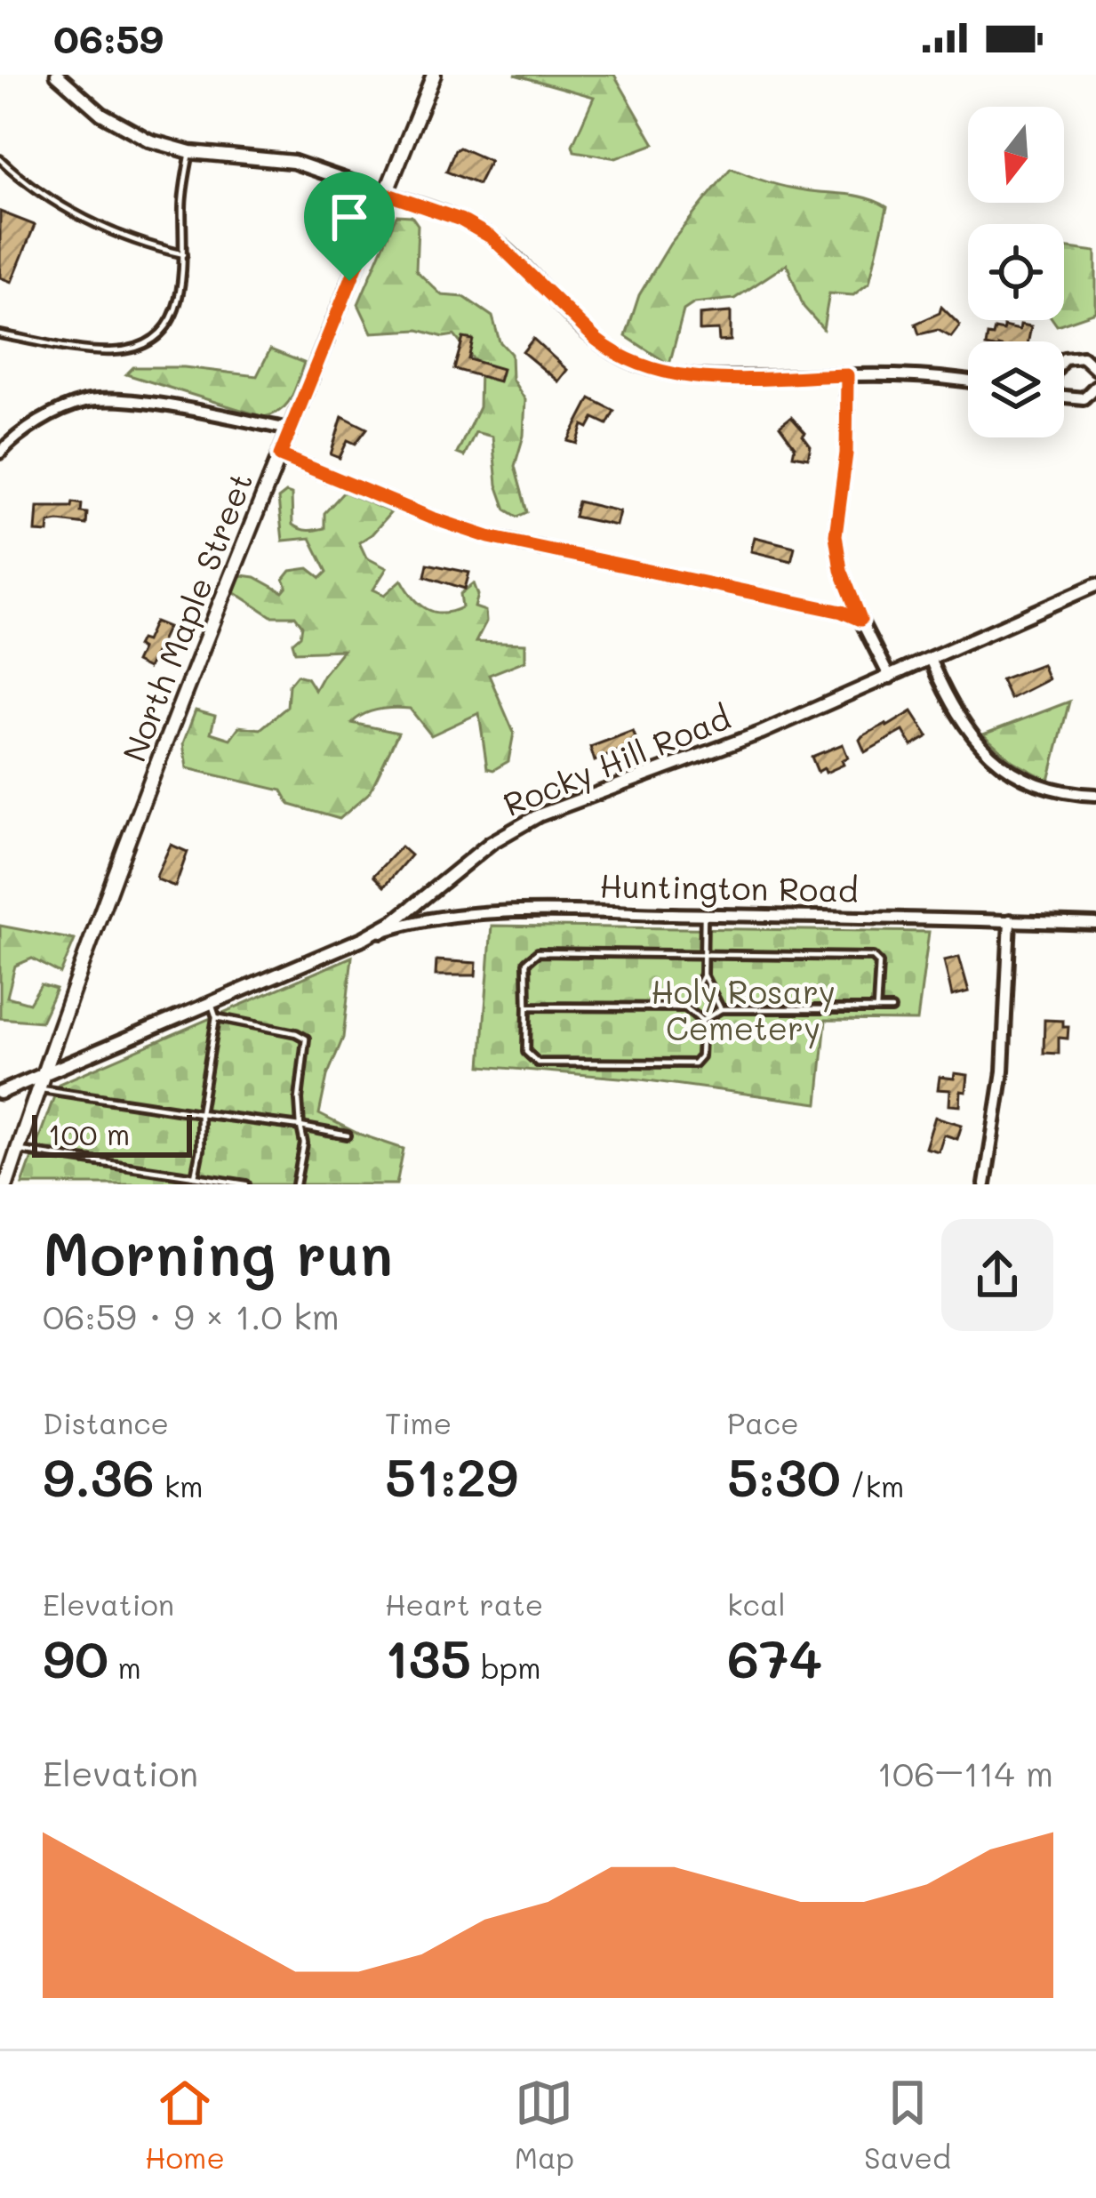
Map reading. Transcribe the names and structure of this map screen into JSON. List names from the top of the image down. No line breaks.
{"streets":{"main road":["North Maple Street"],"street":["Rocky Hill Road","Huntington Road"]},"crossings":[["North Maple Street","Rocky Hill Road"],["Rocky Hill Road","Huntington Road"]],"parks":["Holy Rosary Cemetery"],"scale_bar":"100 m","north":"bottom","page":{"status":"06:59","scale":"100 m","heading":["Morning run","06:59 · 9 × 1.0 km"],"stats":[["Distance","9.36 km"],["Time","51:29"],["Pace","5:30 /km"],["Elevation","90 m"],["Heart rate","135 bpm"],["kcal","674"]],"chart":["Elevation","106–114 m"],"tabs":["Home","Map","Saved"]}}
